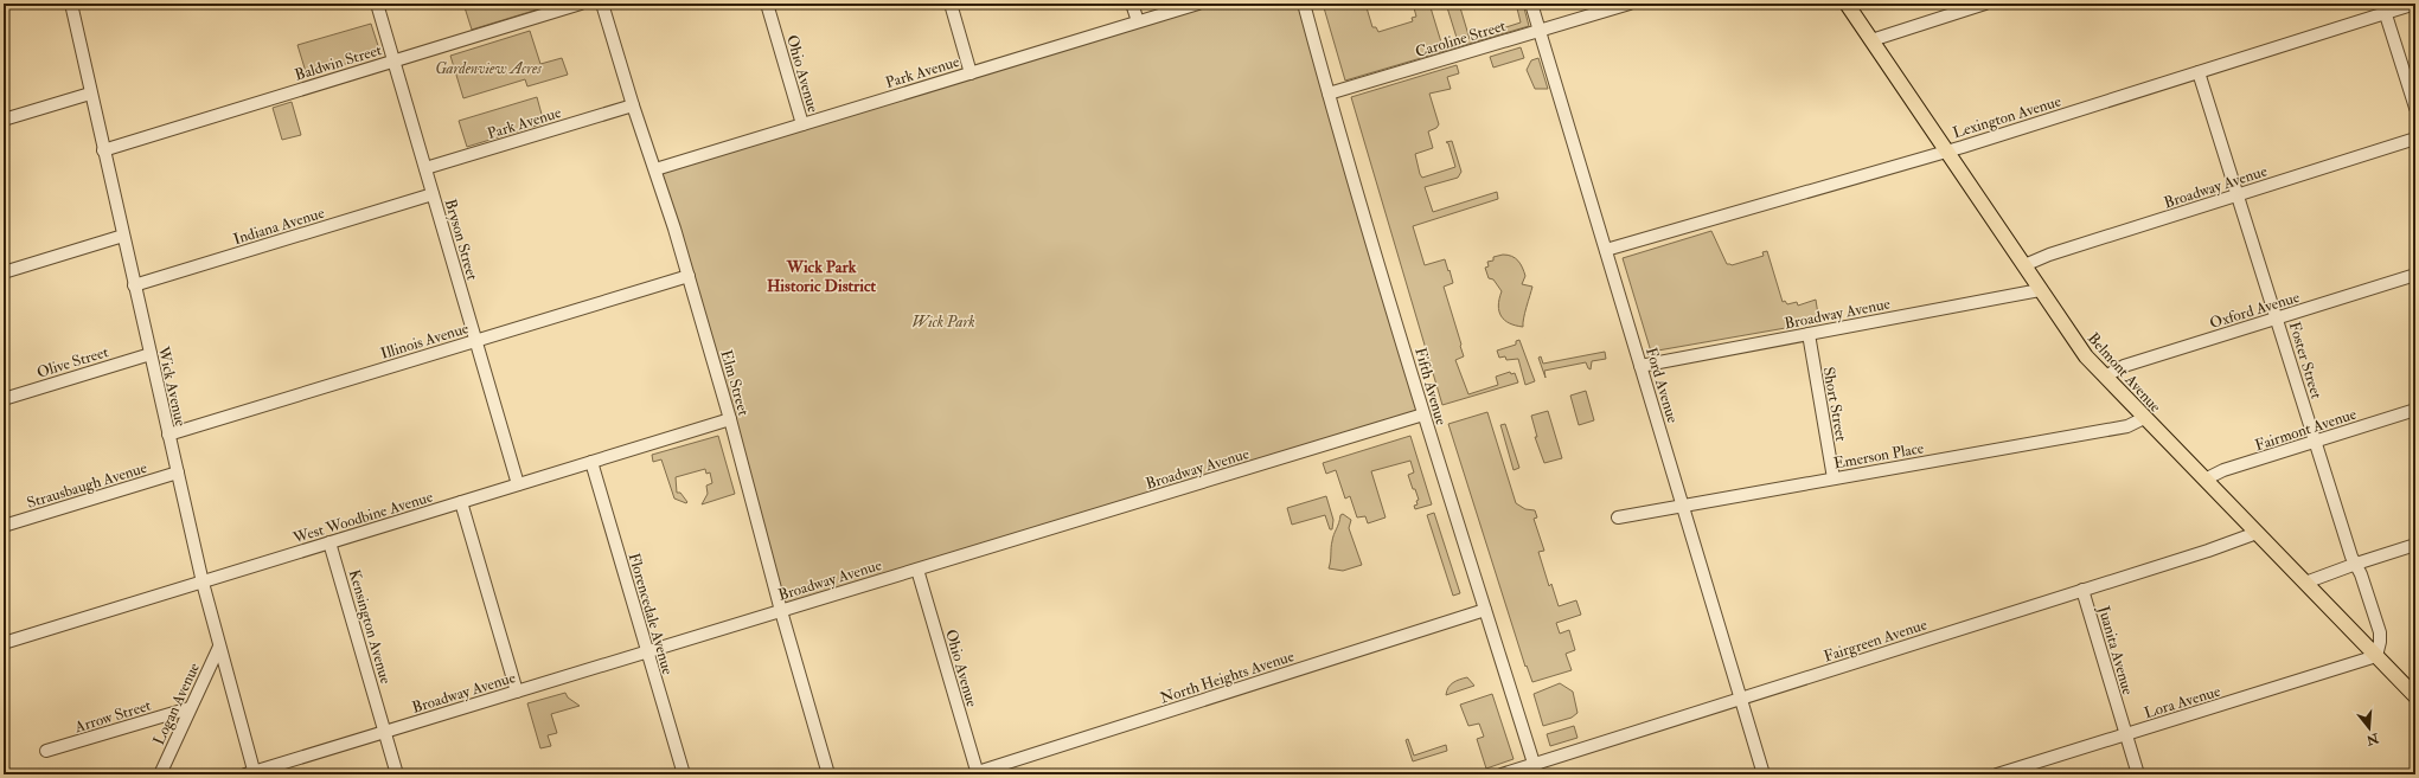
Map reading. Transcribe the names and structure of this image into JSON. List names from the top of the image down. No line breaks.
{"streets":{"main road":["Belmont Avenue"],"street":["Caroline Street","Baldwin Street","Park Avenue","Ohio Avenue","Lexington Avenue","Broadway Avenue","Indiana Avenue","Bryson Street","Oxford Avenue","Illinois Avenue","Foster Street","Olive Street","Elm Street","Ford Avenue","Wick Avenue","Fifth Avenue","Short Street","Fairmont Avenue","Emerson Place","Strausbaugh Avenue","West Woodbine Avenue","Florencedale Avenue","Kensington Avenue","Fairgreen Avenue","Juanita Avenue","North Heights Avenue","Lora Avenue","Logan Avenue","Arrow Street"]},"crossings":[["Caroline Street","Ford Avenue"],["Caroline Street","Fifth Avenue"],["Baldwin Street","Bryson Street"],["Baldwin Street","Wick Avenue"],["Park Avenue","Ohio Avenue"],["Park Avenue","Bryson Street"],["Park Avenue","Elm Street"],["Ohio Avenue","Broadway Avenue"],["Ohio Avenue","North Heights Avenue"],["Lexington Avenue","Foster Street"],["Lexington Avenue","Belmont Avenue"],["Lexington Avenue","Ford Avenue"],["Broadway Avenue","Foster Street"],["Broadway Avenue","Belmont Avenue"],["Broadway Avenue","Elm Street"],["Broadway Avenue","Ford Avenue"],["Broadway Avenue","Wick Avenue"],["Broadway Avenue","Fifth Avenue"],["Broadway Avenue","Short Street"],["Broadway Avenue","Florencedale Avenue"],["Broadway Avenue","Kensington Avenue"],["Indiana Avenue","Bryson Street"],["Indiana Avenue","Wick Avenue"],["Bryson Street","Illinois Avenue"],["Bryson Street","West Woodbine Avenue"],["Oxford Avenue","Foster Street"],["Oxford Avenue","Belmont Avenue"],["Illinois Avenue","Elm Street"],["Illinois Avenue","Wick Avenue"],["Foster Street","Belmont Avenue"],["Foster Street","Fairmont Avenue"],["Foster Street","Lora Avenue"],["Olive Street","Wick Avenue"],["Belmont Avenue","Fairmont Avenue"],["Belmont Avenue","Emerson Place"],["Belmont Avenue","Fairgreen Avenue"],["Belmont Avenue","Lora Avenue"],["Elm Street","West Woodbine Avenue"],["Ford Avenue","Emerson Place"],["Ford Avenue","Fairgreen Avenue"],["Wick Avenue","Strausbaugh Avenue"],["Wick Avenue","West Woodbine Avenue"],["Wick Avenue","Logan Avenue"],["Fifth Avenue","Fairgreen Avenue"],["Fifth Avenue","North Heights Avenue"],["Short Street","Emerson Place"],["West Woodbine Avenue","Florencedale Avenue"],["West Woodbine Avenue","Kensington Avenue"],["Fairgreen Avenue","Juanita Avenue"],["Juanita Avenue","Lora Avenue"],["Logan Avenue","Arrow Street"]],"districts":["Wick Park Historic District"],"parks":["Gardenview Acres","Wick Park"],"north":"bottom"}
